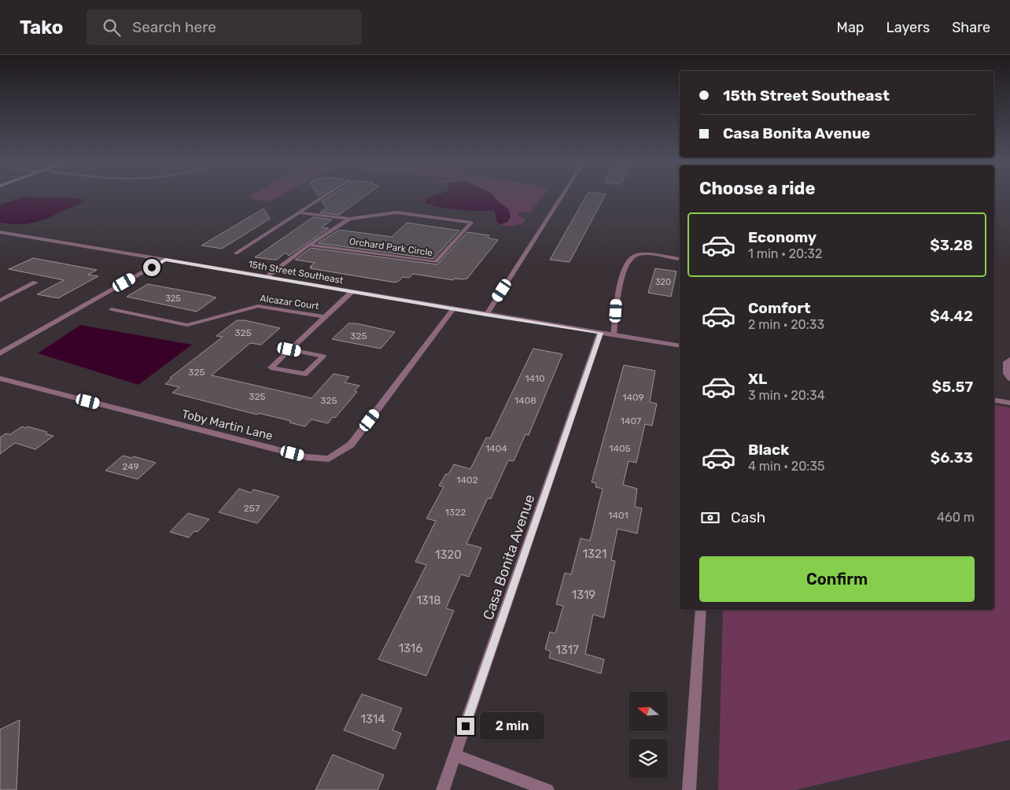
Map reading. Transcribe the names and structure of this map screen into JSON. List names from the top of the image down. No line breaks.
{"streets":{"street":["Orchard Park Circle","15th Street Southeast","Alcazar Court","Toby Martin Lane","Casa Bonita Avenue"]},"crossings":[["Orchard Park Circle","15th Street Southeast"],["15th Street Southeast","Toby Martin Lane"],["15th Street Southeast","Casa Bonita Avenue"]],"house_numbers":["320","325","325","325","325","1410","325","1409","325","1408","1407","1404","1405","249","1402","257","1322","1401","1321","1320","1319","1318","1316","1317","1314"],"north":"left","page":{"header":"Tako","search":"Search here","nav":["Map","Layers","Share"],"banner":["15th Street Southeast","Casa Bonita Avenue"],"heading":"Choose a ride","list":[{"name":"Economy","note":"1 min · 20:32","value":"$3.28"},{"name":"Comfort","note":"2 min · 20:33","value":"$4.42"},{"name":"XL","note":"3 min · 20:34","value":"$5.57"},{"name":"Black","note":"4 min · 20:35","value":"$6.33"}],"pay":["Cash","460 m"],"buttons":"Confirm","bubble":"2 min"}}
